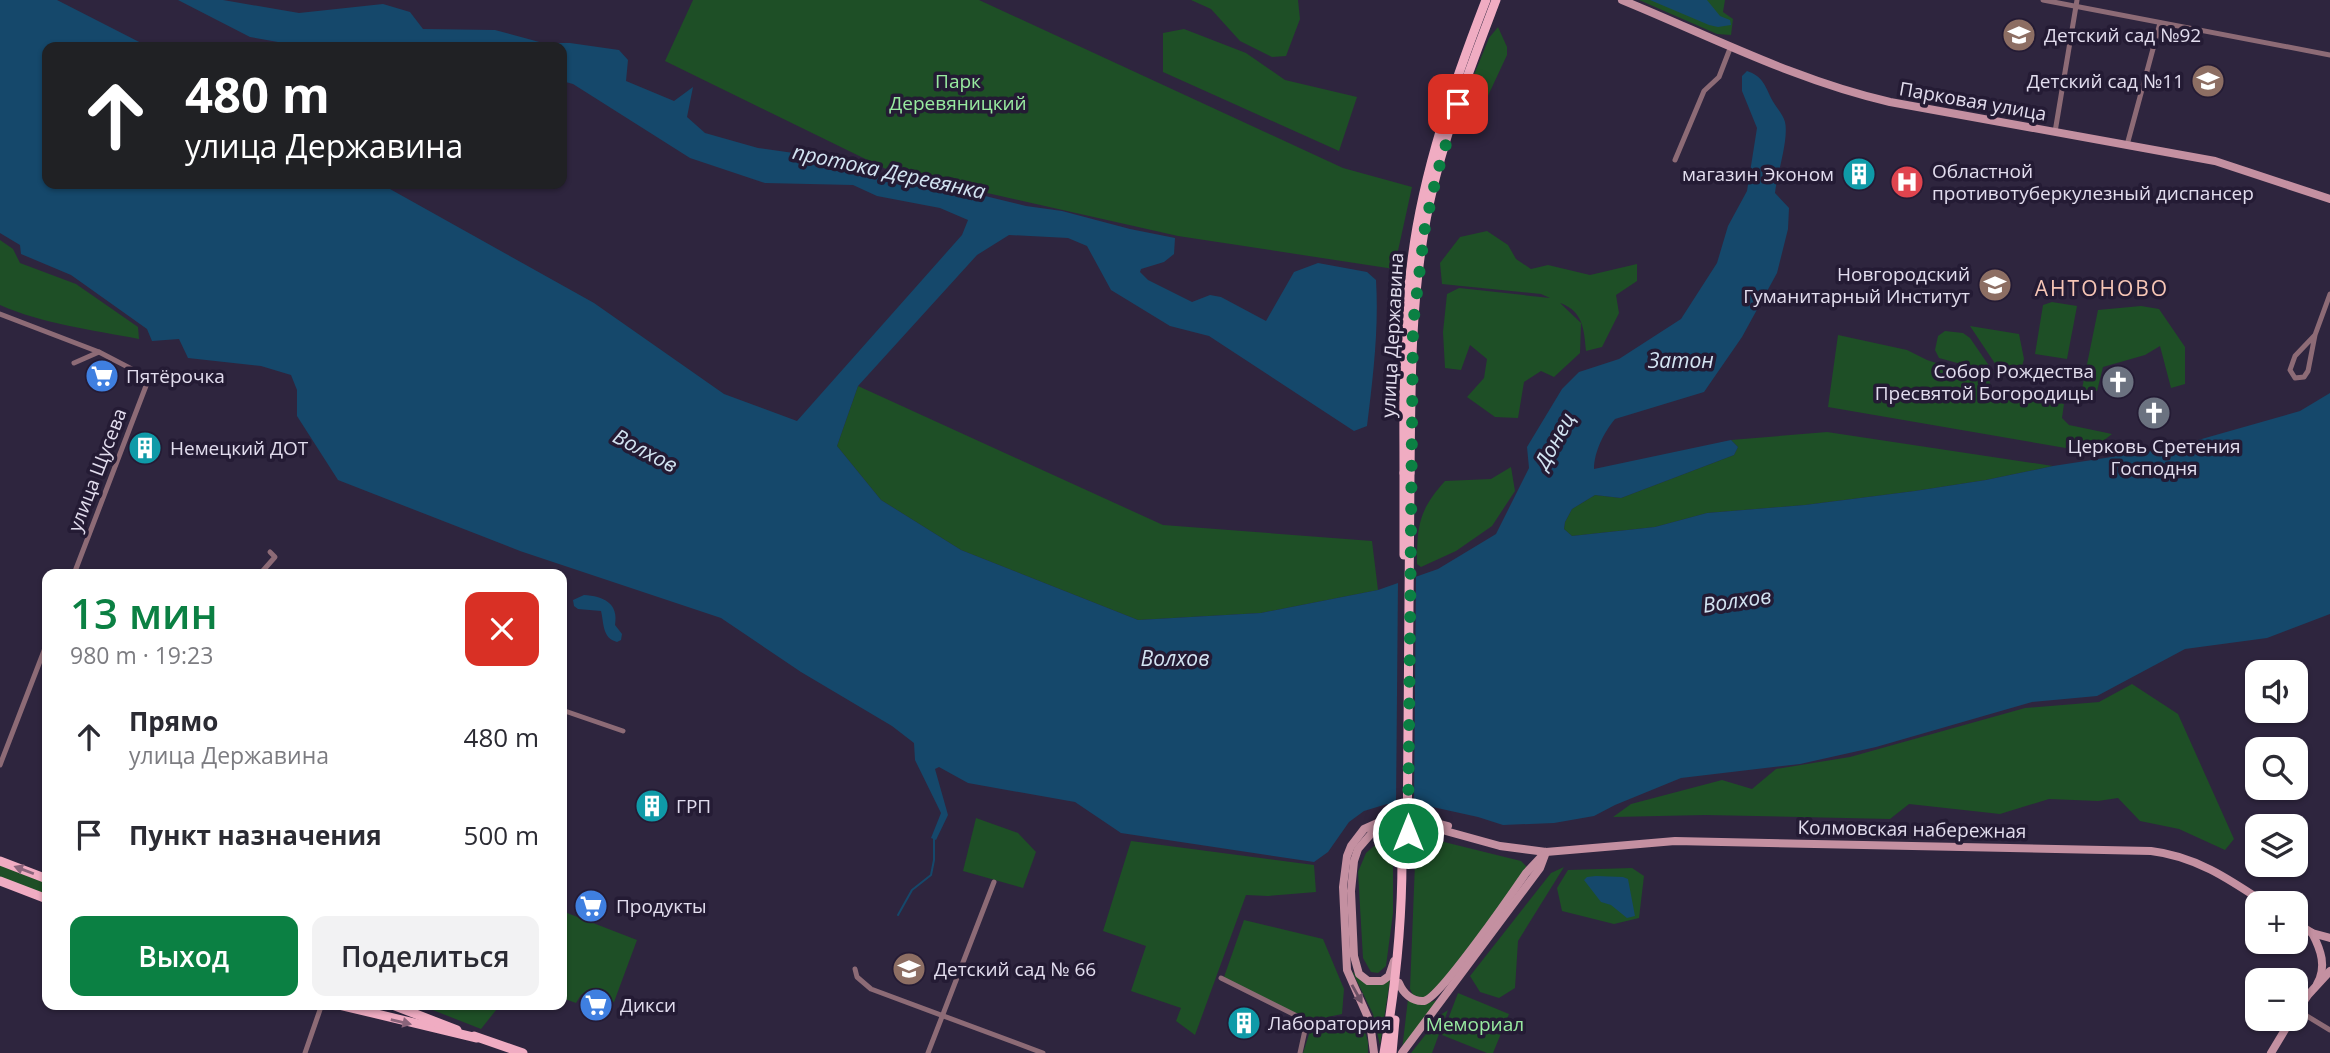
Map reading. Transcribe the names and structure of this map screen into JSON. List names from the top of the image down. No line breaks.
{"streets":{"main road":["Парковая улица","улица Державина","Колмовская набережная"],"street":["улица Щусева"]},"districts":["АНТОНОВО"],"water":["протока Деревянка","Затон","Донец","Волхов"],"parks":["Парк Деревяницкий","Мемориал"],"places":{"school or university":["Детский сад №92","Детский сад №11","Новгородский Гуманитарный Институт","Детский сад № 66"],"building":["магазин Эконом","Немецкий ДОТ","ГРП","Лаборатория"],"hospital":["Областной противотуберкулезный диспансер"],"supermarket":["Пятёрочка","Продукты","Дикси"],"church":["Собор Рождества Пресвятой Богородицы","Церковь Сретения Господня"]},"page":{"turn":["480 m","улица Державина"],"heading":["13 мин","980 m · 19:23"],"map_buttons":["+","−"],"list":[{"name":"Прямо","note":"улица Державина","value":"480 m"},{"name":"Пункт назначения","value":"500 m"}],"buttons":["Выход","Поделиться"]}}
